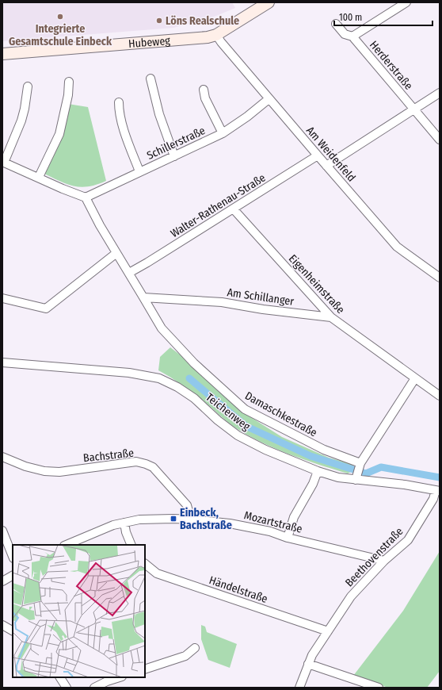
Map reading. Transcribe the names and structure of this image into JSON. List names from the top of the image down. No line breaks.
{"streets":{"street":["Hubeweg","Herderstraße","Schillerstraße","Am Weidenfeld","Walter-Rathenau-Straße","Eigenheimstraße","Am Schillanger","Teichenweg","Damaschkestraße","Bachstraße","Mozartstraße","Beethovenstraße","Händelstraße"]},"crossings":[["Hubeweg","Am Weidenfeld"],["Schillerstraße","Am Weidenfeld"],["Schillerstraße","Damaschkestraße"],["Am Weidenfeld","Walter-Rathenau-Straße"],["Walter-Rathenau-Straße","Eigenheimstraße"],["Walter-Rathenau-Straße","Damaschkestraße"],["Eigenheimstraße","Am Schillanger"],["Am Schillanger","Damaschkestraße"],["Teichenweg","Beethovenstraße"],["Bachstraße","Mozartstraße"],["Mozartstraße","Beethovenstraße"],["Beethovenstraße","Händelstraße"]],"places":{"other":["Integrierte Gesamtschule Einbeck","Löns Realschule"],"transit":["Einbeck, Bachstraße"]},"scale_bar":"100 m"}
